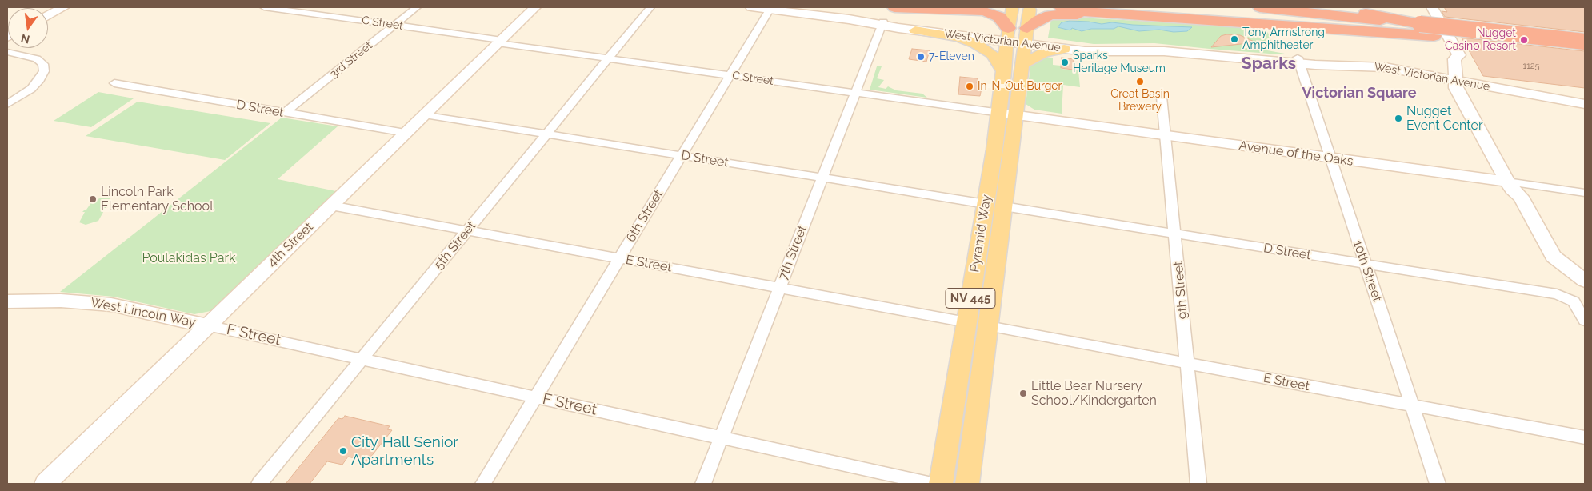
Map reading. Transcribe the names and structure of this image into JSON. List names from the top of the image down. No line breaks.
{"streets":{"main road":["Pyramid Way","NV 445"],"street":["C Street","West Victorian Avenue","3rd Street","D Street","Avenue of the Oaks","6th Street","4th Street","5th Street","7th Street","E Street","10th Street","9th Street","West Lincoln Way","F Street"]},"crossings":[["C Street","3rd Street"],["C Street","Avenue of the Oaks"],["C Street","6th Street"],["C Street","Pyramid Way"],["C Street","4th Street"],["C Street","5th Street"],["C Street","7th Street"],["West Victorian Avenue","6th Street"],["West Victorian Avenue","Pyramid Way"],["West Victorian Avenue","7th Street"],["West Victorian Avenue","10th Street"],["3rd Street","D Street"],["D Street","6th Street"],["D Street","Pyramid Way"],["D Street","4th Street"],["D Street","5th Street"],["D Street","7th Street"],["D Street","10th Street"],["D Street","9th Street"],["Avenue of the Oaks","Pyramid Way"],["Avenue of the Oaks","10th Street"],["Avenue of the Oaks","9th Street"],["6th Street","E Street"],["6th Street","F Street"],["Pyramid Way","E Street"],["4th Street","E Street"],["4th Street","West Lincoln Way"],["4th Street","F Street"],["5th Street","E Street"],["5th Street","F Street"],["7th Street","E Street"],["7th Street","F Street"],["E Street","10th Street"],["E Street","9th Street"],["West Lincoln Way","F Street"]],"districts":["Sparks","Victorian Square"],"parks":["Poulakidas Park"],"places":["Tony Armstrong Amphitheater","Nugget Casino Resort","7-Eleven","Sparks Heritage Museum","Great Basin Brewery","In-N-Out Burger","Nugget Event Center","Lincoln Park Elementary School","Little Bear Nursery School/Kindergarten","City Hall Senior Apartments"],"house_numbers":["1125"],"north":"bottom"}
